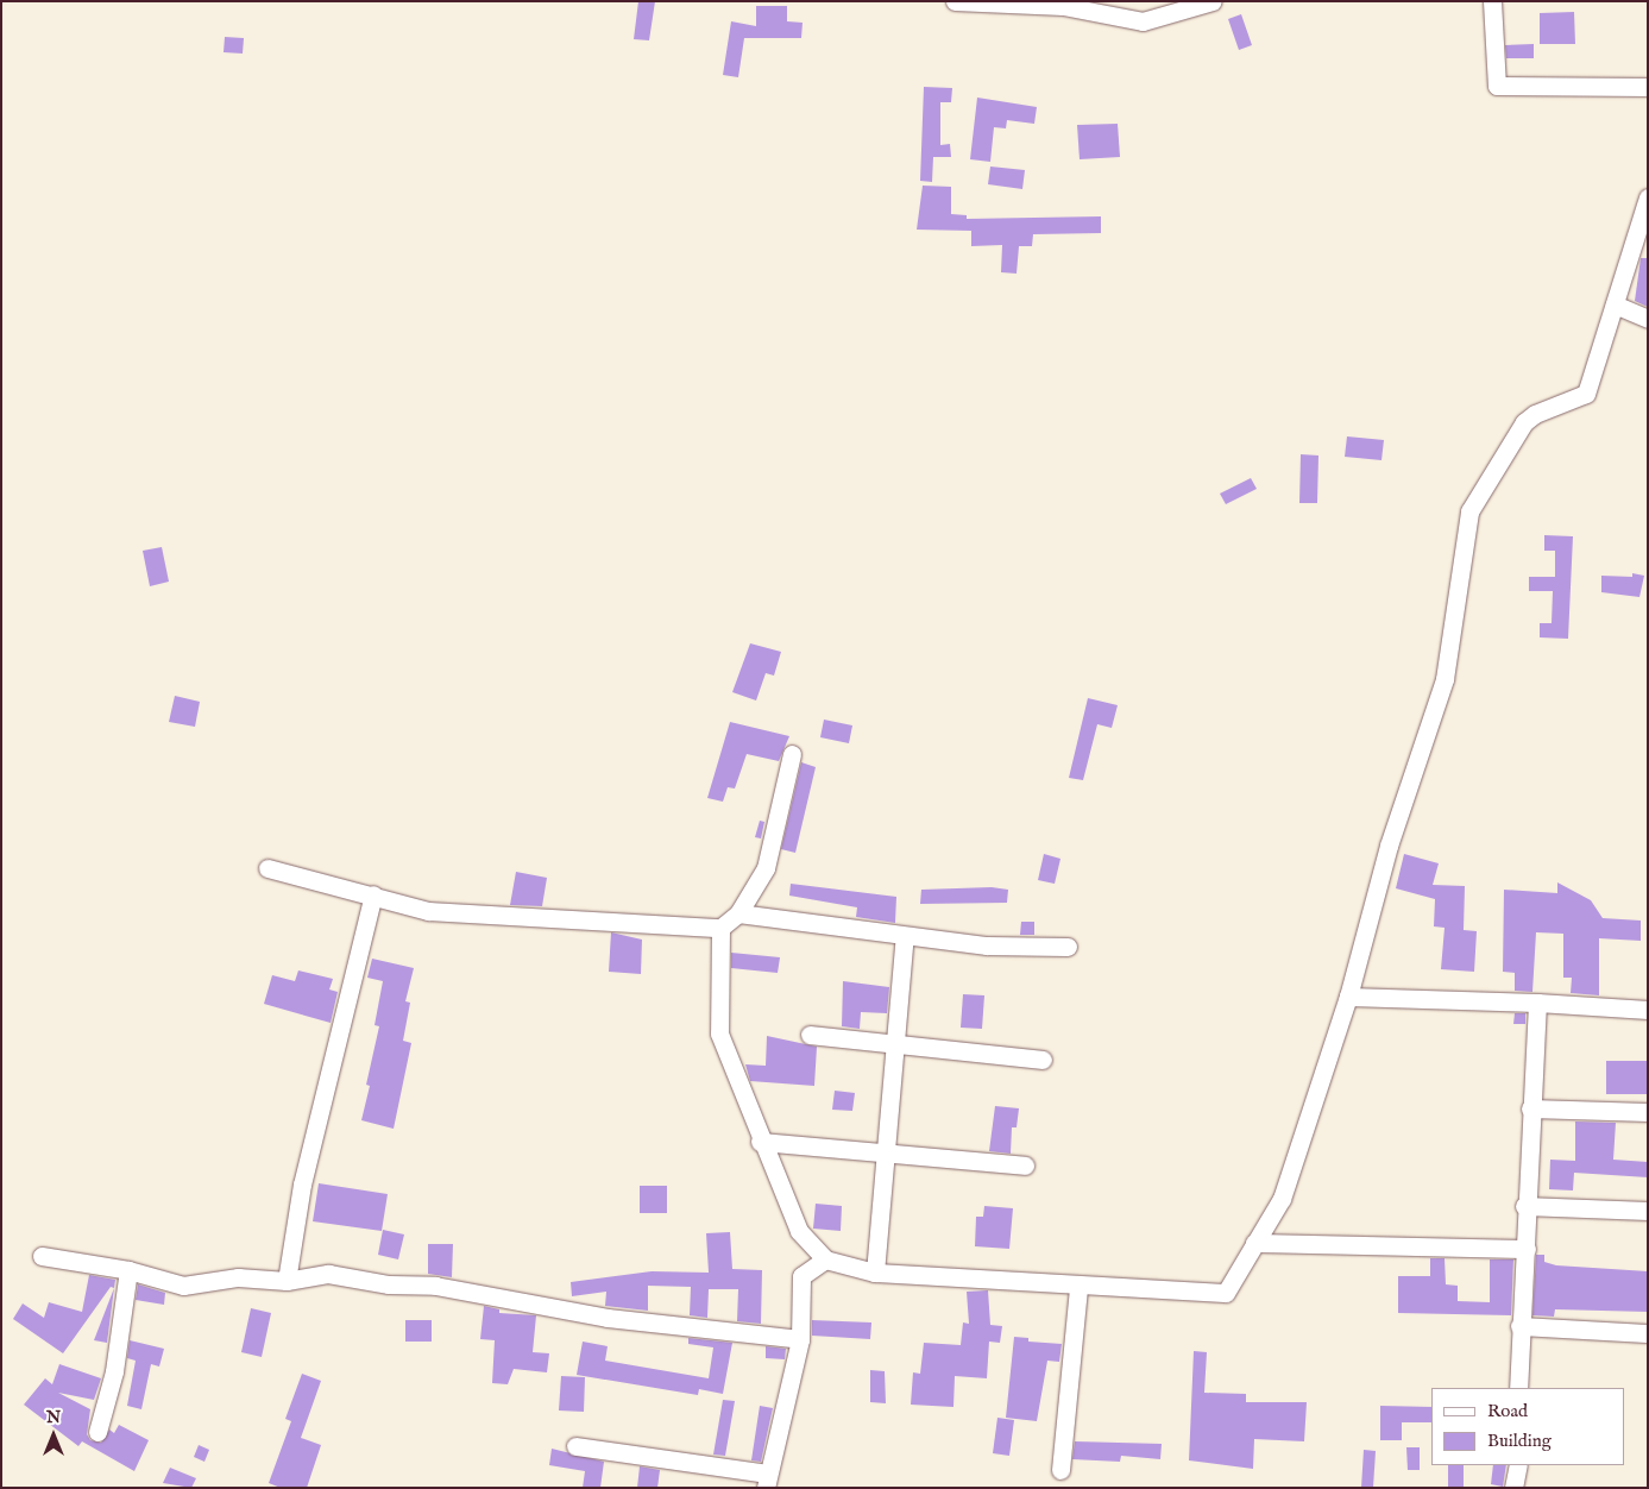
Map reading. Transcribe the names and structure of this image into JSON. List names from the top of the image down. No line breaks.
{"legend":["Road","Building"],"north":"top"}
